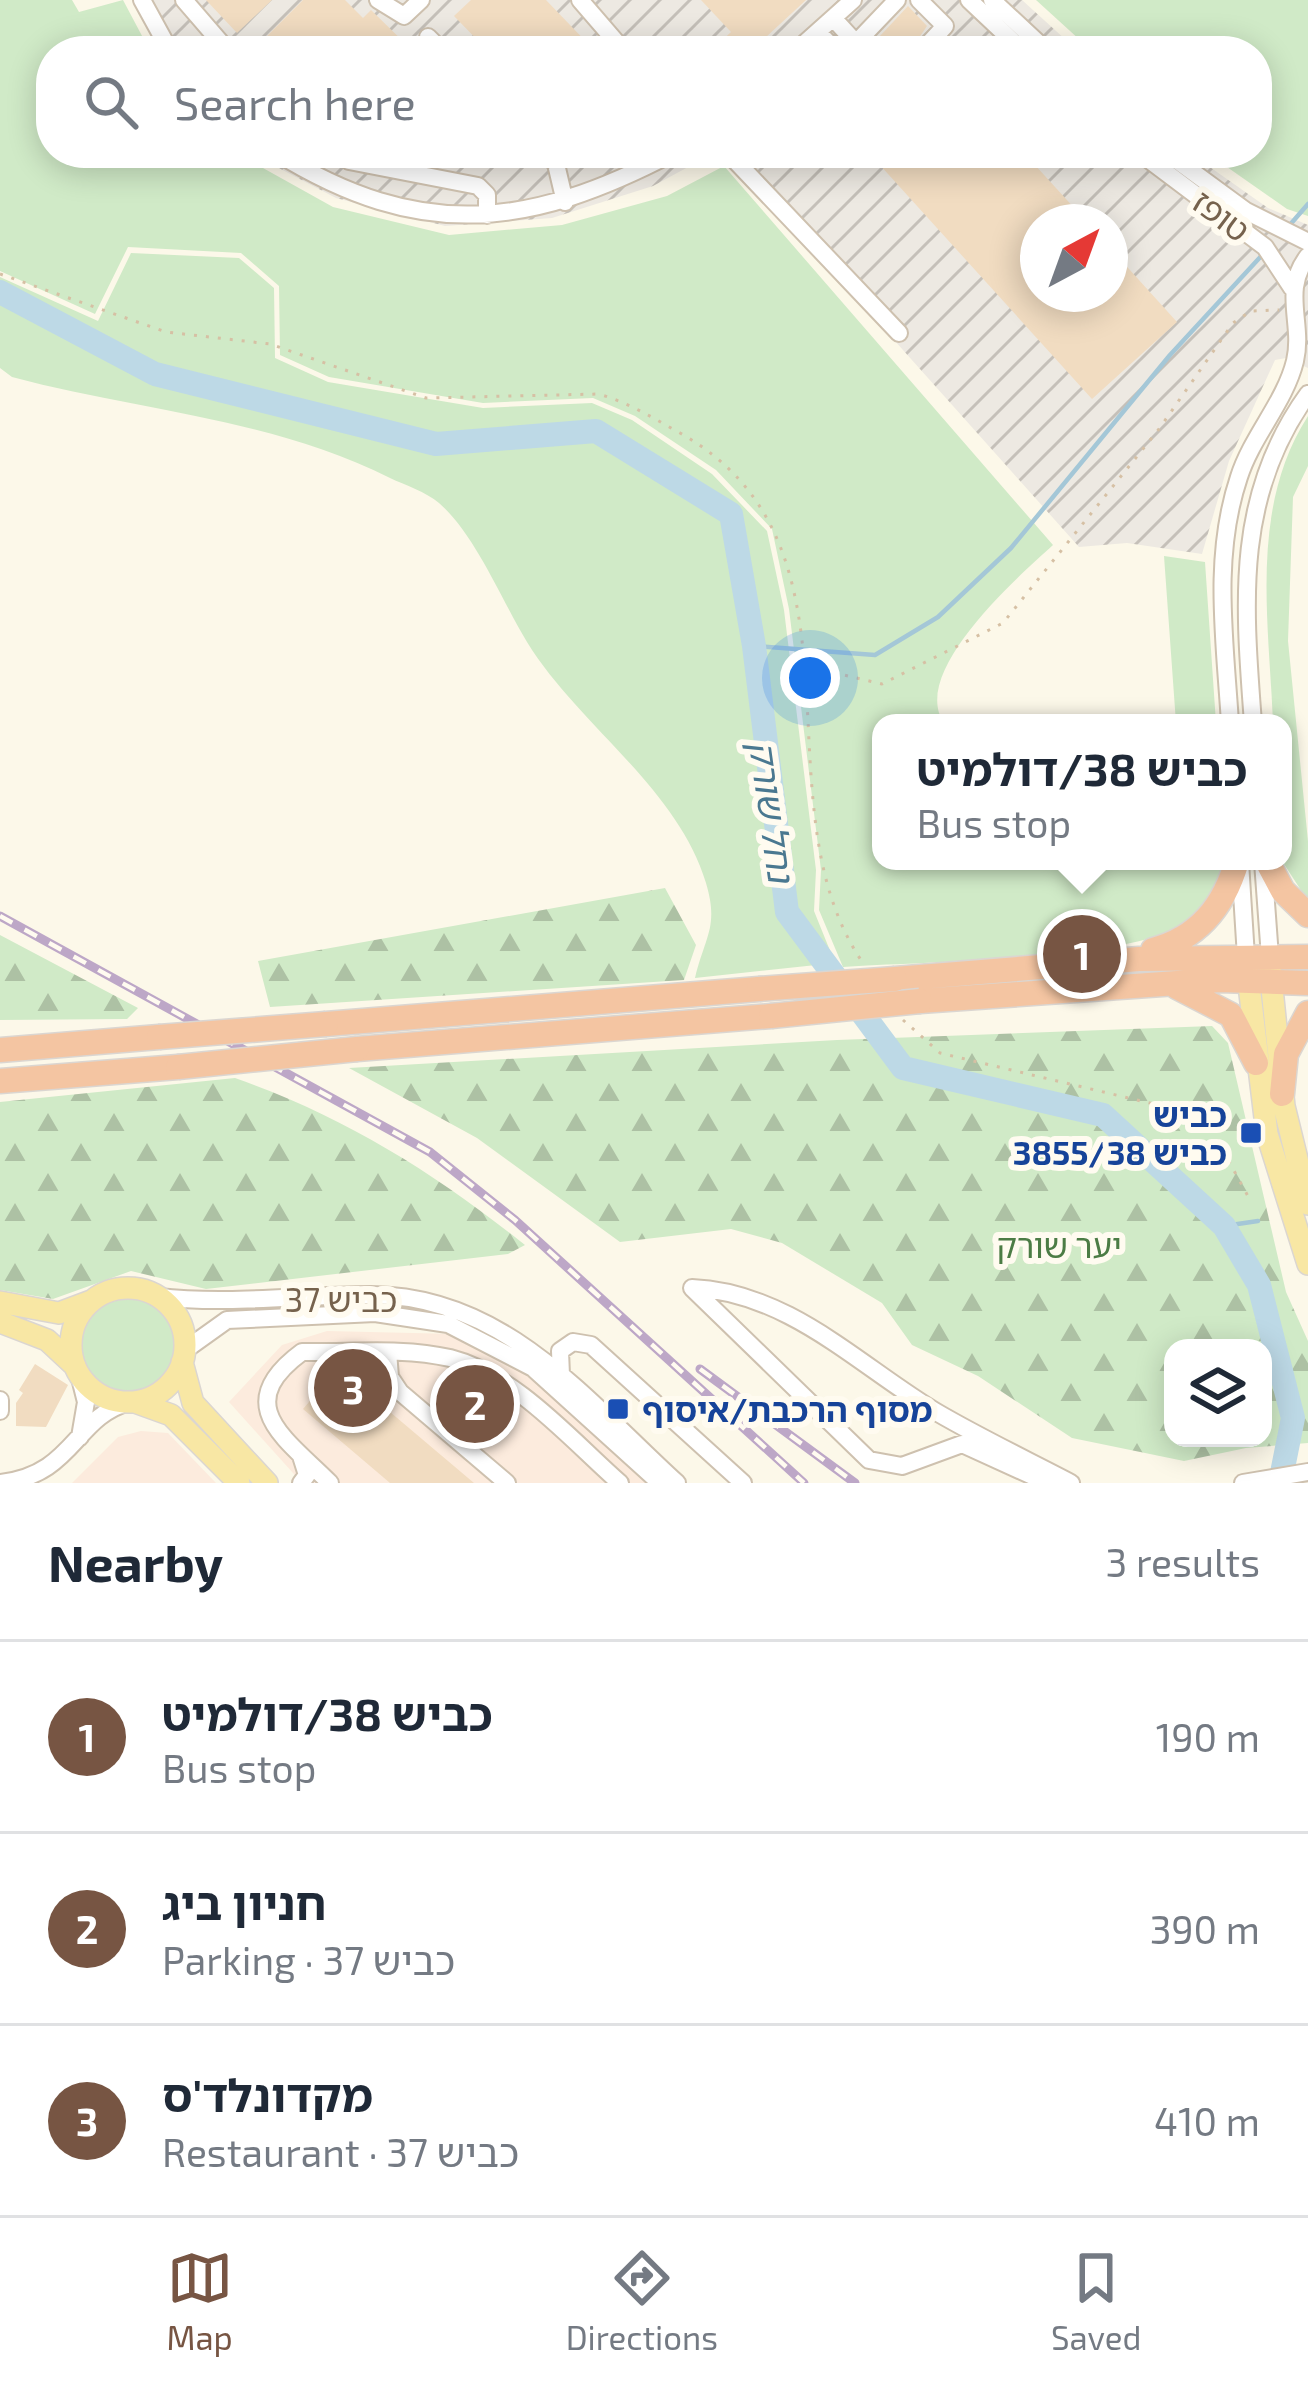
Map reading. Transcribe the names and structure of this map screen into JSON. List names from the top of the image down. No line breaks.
{"streets":{"street":["טופז","כביש 37"]},"water":["נחל שורק"],"parks":["יער שורק"],"places":{"transit":["כביש 3855/כביש 38","מסוף הרכבת/איסוף"]},"north":"top right","page":{"search":"Search here","popup":["כביש 38/דולמיט","Bus stop"],"pins":["1","3","2"],"heading":["Nearby","3 results"],"list":[{"mark":"1","name":"כביש 38/דולמיט","note":"Bus stop","value":"190 m"},{"mark":"2","name":"חניון ביג","note":"Parking · כביש 37","value":"390 m"},{"mark":"3","name":"מקדונלד'ס","note":"Restaurant · כביש 37","value":"410 m"}],"nav":["Map","Directions","Saved"]}}
